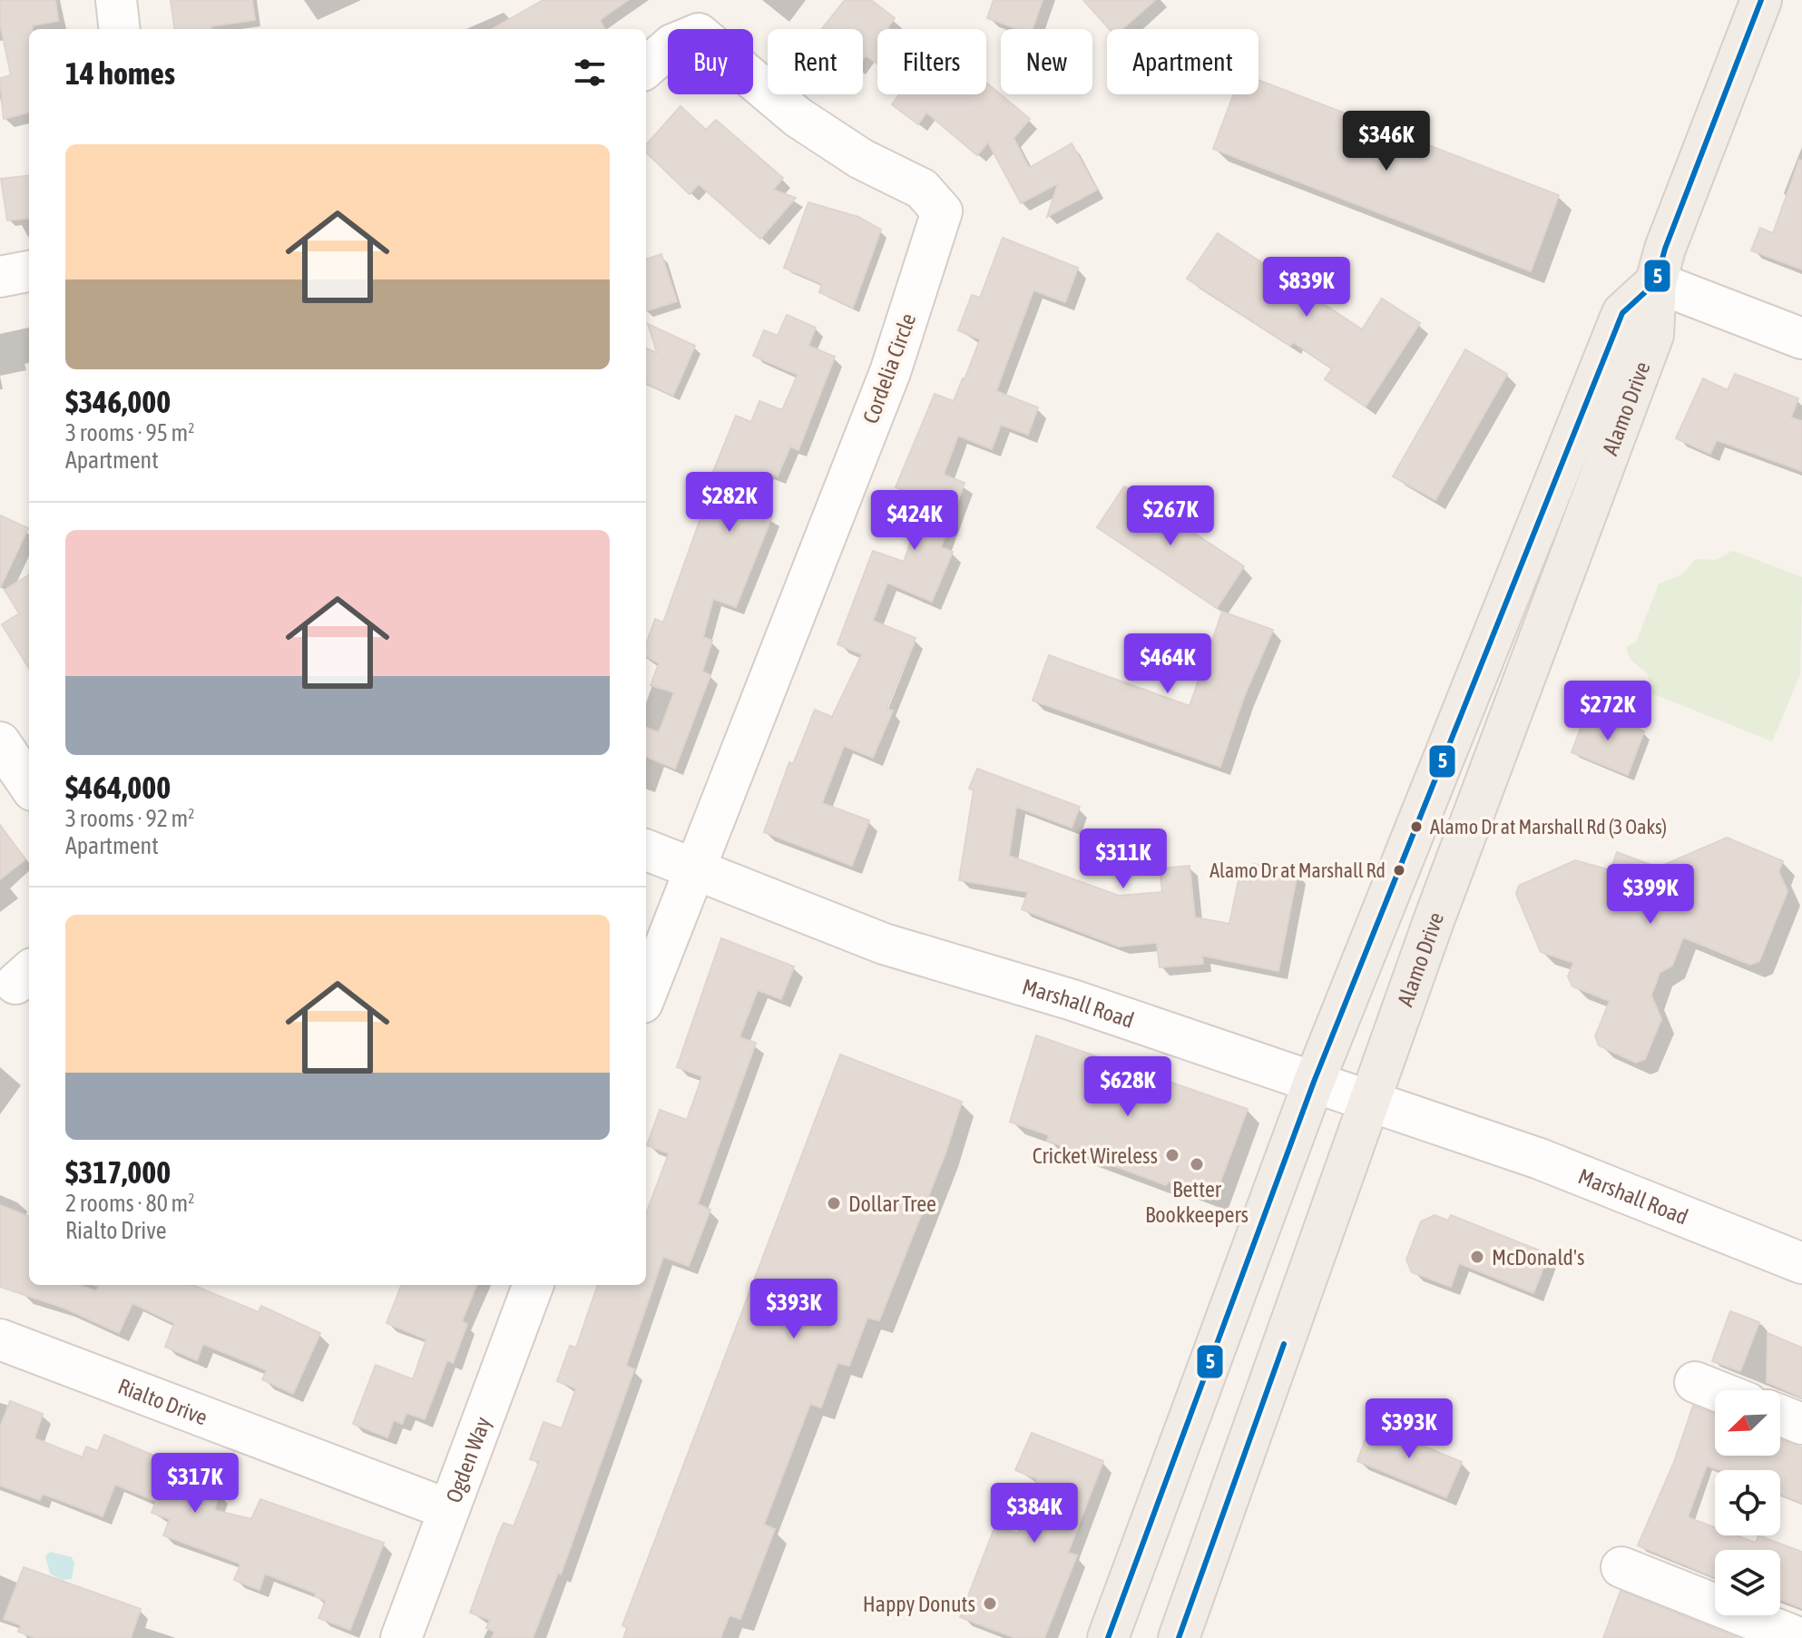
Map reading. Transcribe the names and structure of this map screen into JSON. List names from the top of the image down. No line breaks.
{"streets":{"main road":["Alamo Drive"],"street":["Cordelia Circle","Marshall Road","Rialto Drive","Ogden Way"]},"crossings":[["Cordelia Circle","Marshall Road"],["Alamo Drive","Marshall Road"],["Rialto Drive","Ogden Way"]],"places":["Alamo Dr at Marshall Rd (3 Oaks)","Alamo Dr at Marshall Rd","Cricket Wireless","Better Bookkeepers","Dollar Tree","McDonald's","Happy Donuts"],"lines":["transit line 5"],"north":"bottom left","page":{"chip":["Buy","Rent","Filters","New","Apartment"],"heading":"14 homes","price":["$346K","$839K","$282K","$267K","$424K","$464K","$272K","$311K","$399K","$628K","$393K","$393K","$317K","$384K"],"list":[{"name":"$346,000","note":"3 rooms · 95 m² · Apartment"},{"name":"$464,000","note":"3 rooms · 92 m² · Apartment"},{"name":"$317,000","note":"2 rooms · 80 m² · Rialto Drive"}]}}
